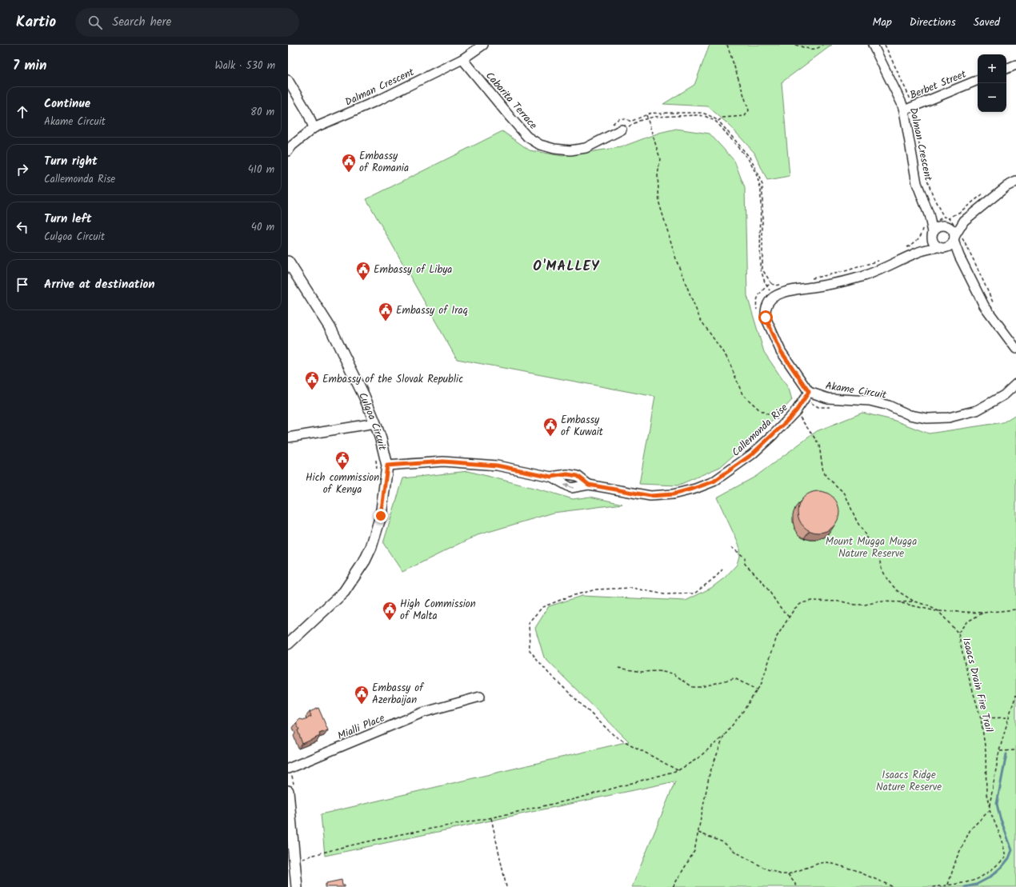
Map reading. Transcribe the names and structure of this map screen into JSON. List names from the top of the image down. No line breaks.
{"streets":{"street":["Berbet Street","Dalman Crescent","Cabarita Terrace","Akame Circuit","Culgoa Circuit","Callemonda Rise","Mialli Place"],"path":["Isaacs Drain Fire Trail"]},"crossings":[["Berbet Street","Dalman Crescent"],["Dalman Crescent","Cabarita Terrace"],["Akame Circuit","Callemonda Rise"],["Culgoa Circuit","Callemonda Rise"]],"districts":["O'MALLEY"],"parks":["Mount Mugga Mugga Nature Reserve","Isaacs Ridge Nature Reserve"],"places":{"public building":["Embassy of Romania","Embassy of Libya","Embassy of Iraq","Embassy of the Slovak Republic","Embassy of Kuwait","Hich commission of Kenya","High Commission of Malta","Embassy of Azerbaijan"]},"page":{"header":"Kartio","search":"Search here","nav":["Map","Directions","Saved"],"heading":["7 min","Walk · 530 m"],"map_buttons":["+","−"],"list":[["Continue","Akame Circuit","80 m"],["Turn right","Callemonda Rise","410 m"],["Turn left","Culgoa Circuit","40 m"],"Arrive at destination"]}}
